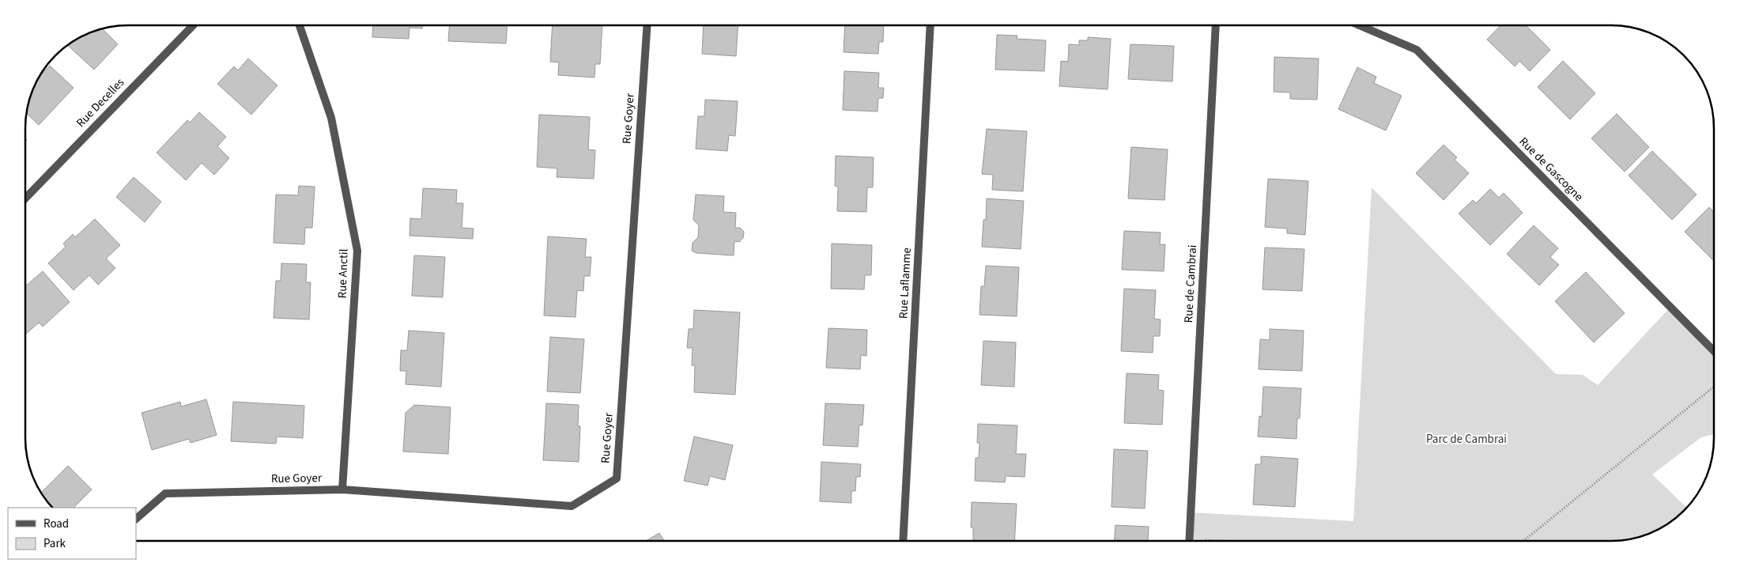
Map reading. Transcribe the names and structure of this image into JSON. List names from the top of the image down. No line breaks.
{"streets":{"street":["Rue Decelles","Rue Goyer","Rue de Gascogne","Rue Anctil","Rue Laflamme","Rue de Cambrai"]},"crossings":[["Rue Goyer","Rue Anctil"]],"parks":["Parc de Cambrai"],"legend":["Road","Park"]}
